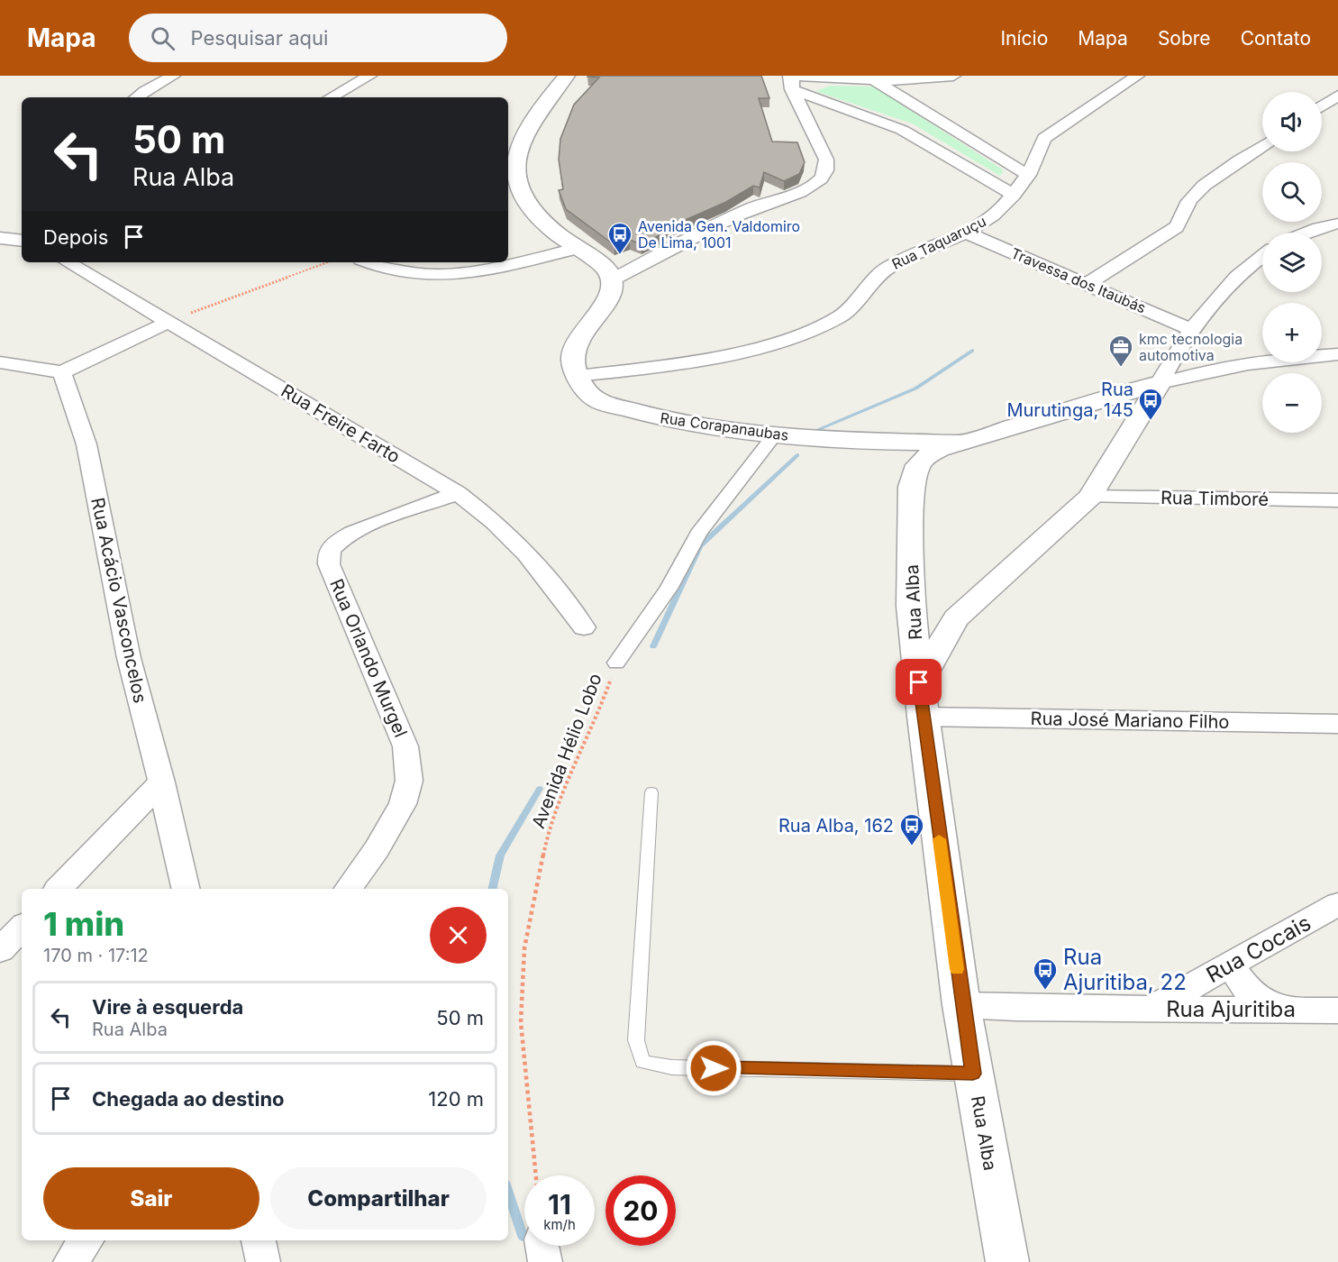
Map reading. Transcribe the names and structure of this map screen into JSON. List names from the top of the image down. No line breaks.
{"streets":{"street":["Rua Taquaruçu","Travessa dos Itaubás","Rua Freire Farto","Rua Corapanaubas","Rua Timboré","Rua Acácio Vasconcelos","Rua Alba","Rua Orlando Murgel","Rua José Mariano Filho","Rua Cocais","Rua Ajuritiba"],"path":["Avenida Hélio Lobo"]},"crossings":[["Rua Taquaruçu","Travessa dos Itaubás"],["Rua Taquaruçu","Rua Corapanaubas"],["Rua Freire Farto","Rua Orlando Murgel"],["Rua Corapanaubas","Rua Alba"],["Rua Alba","Rua José Mariano Filho"],["Rua Alba","Rua Ajuritiba"],["Rua Cocais","Rua Ajuritiba"]],"places":{"bus stop":["Avenida Gen. Valdomiro De Lima, 1001","Rua Murutinga, 145","Rua Alba, 162","Rua Ajuritiba, 22"],"office":["kmc tecnologia automotiva"]},"page":{"header":"Mapa","search":"Pesquisar aqui","nav":["Início","Mapa","Sobre","Contato"],"map_buttons":["+","−"],"turn":["50 m","Rua Alba"],"then":"Depois","heading":["1 min","170 m · 17:12"],"list":[{"name":"Vire à esquerda","note":"Rua Alba","value":"50 m"},{"name":"Chegada ao destino","value":"120 m"}],"buttons":["Sair","Compartilhar"],"speed":"11 km/h","limit":"20"}}
